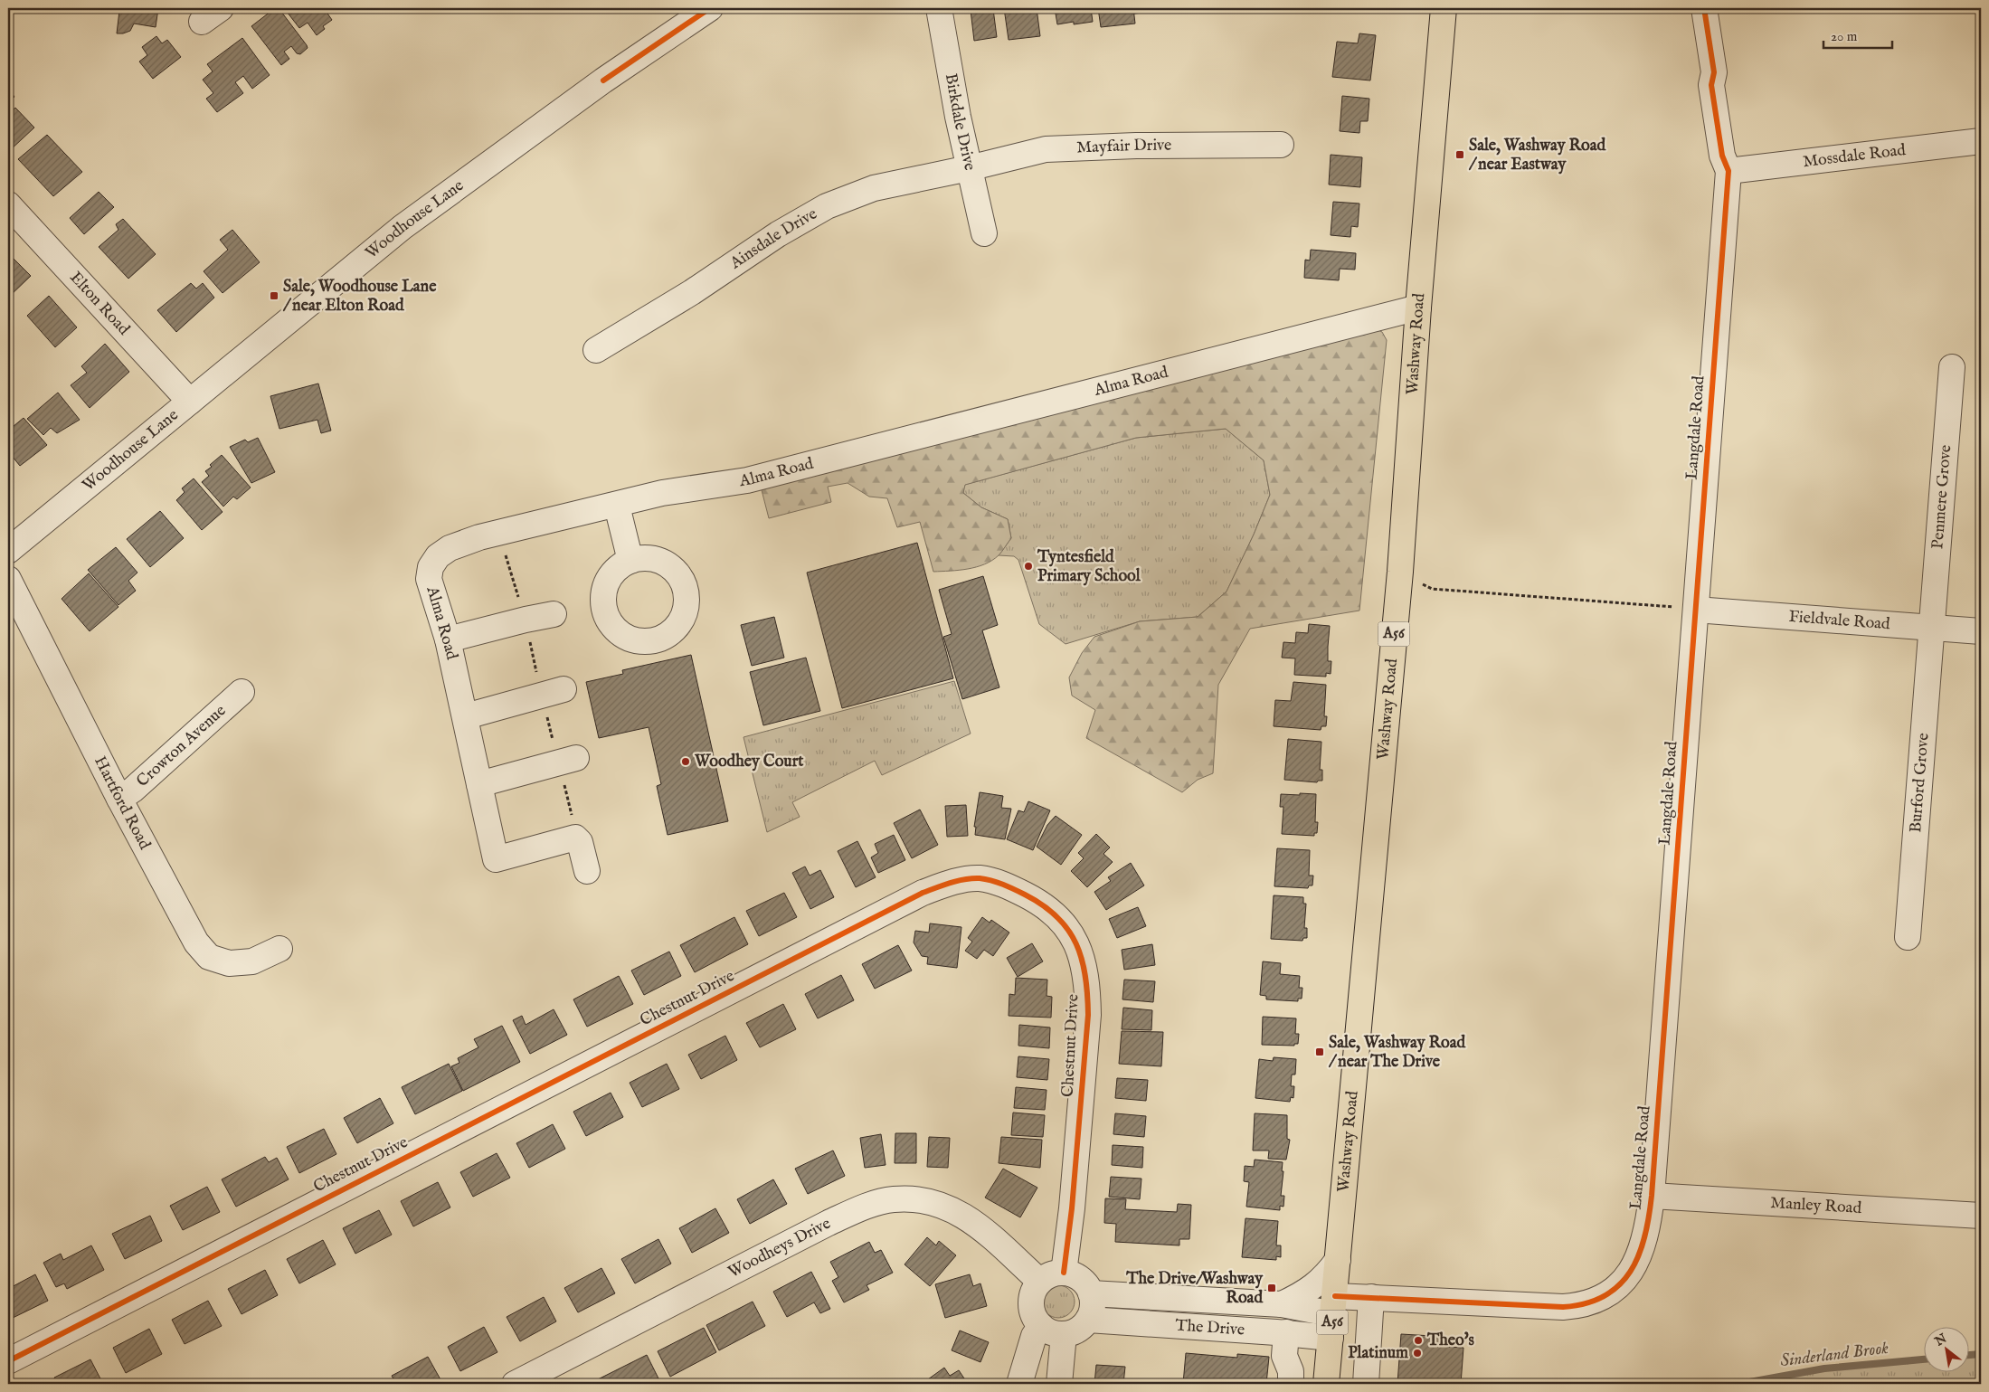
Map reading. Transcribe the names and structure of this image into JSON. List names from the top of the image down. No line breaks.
{"streets":{"highway":["Washway Road","A56"],"street":["Birkdale Drive","Mayfair Drive","Mossdale Road","Woodhouse Lane","Ainsdale Drive","Elton Road","Alma Road","Langdale Road","Penmere Grove","Fieldvale Road","Crowton Avenue","Burford Grove","Hartford Road","Chestnut Drive","Manley Road","Woodheys Drive","The Drive"]},"crossings":[["Birkdale Drive","Mayfair Drive"],["Birkdale Drive","Ainsdale Drive"],["Mayfair Drive","Ainsdale Drive"],["Mossdale Road","Langdale Road"],["Woodhouse Lane","Elton Road"],["Washway Road","Alma Road"],["Washway Road","Langdale Road"],["Washway Road","The Drive"],["Langdale Road","Fieldvale Road"],["Langdale Road","Manley Road"],["Langdale Road","The Drive"],["Penmere Grove","Fieldvale Road"],["Penmere Grove","Burford Grove"],["Fieldvale Road","Burford Grove"],["Crowton Avenue","Hartford Road"],["Chestnut Drive","Woodheys Drive"],["Chestnut Drive","The Drive"],["Woodheys Drive","The Drive"]],"water":["Sinderland Brook"],"places":{"transit":["Sale, Washway Road / near Eastway","Sale, Woodhouse Lane / near Elton Road","Sale, Washway Road / near The Drive","The Drive/Washway Road"],"other":["Tyntesfield Primary School","Woodhey Court","Theo's","Platinum"]},"scale_bar":"20 m","north":"top left"}
